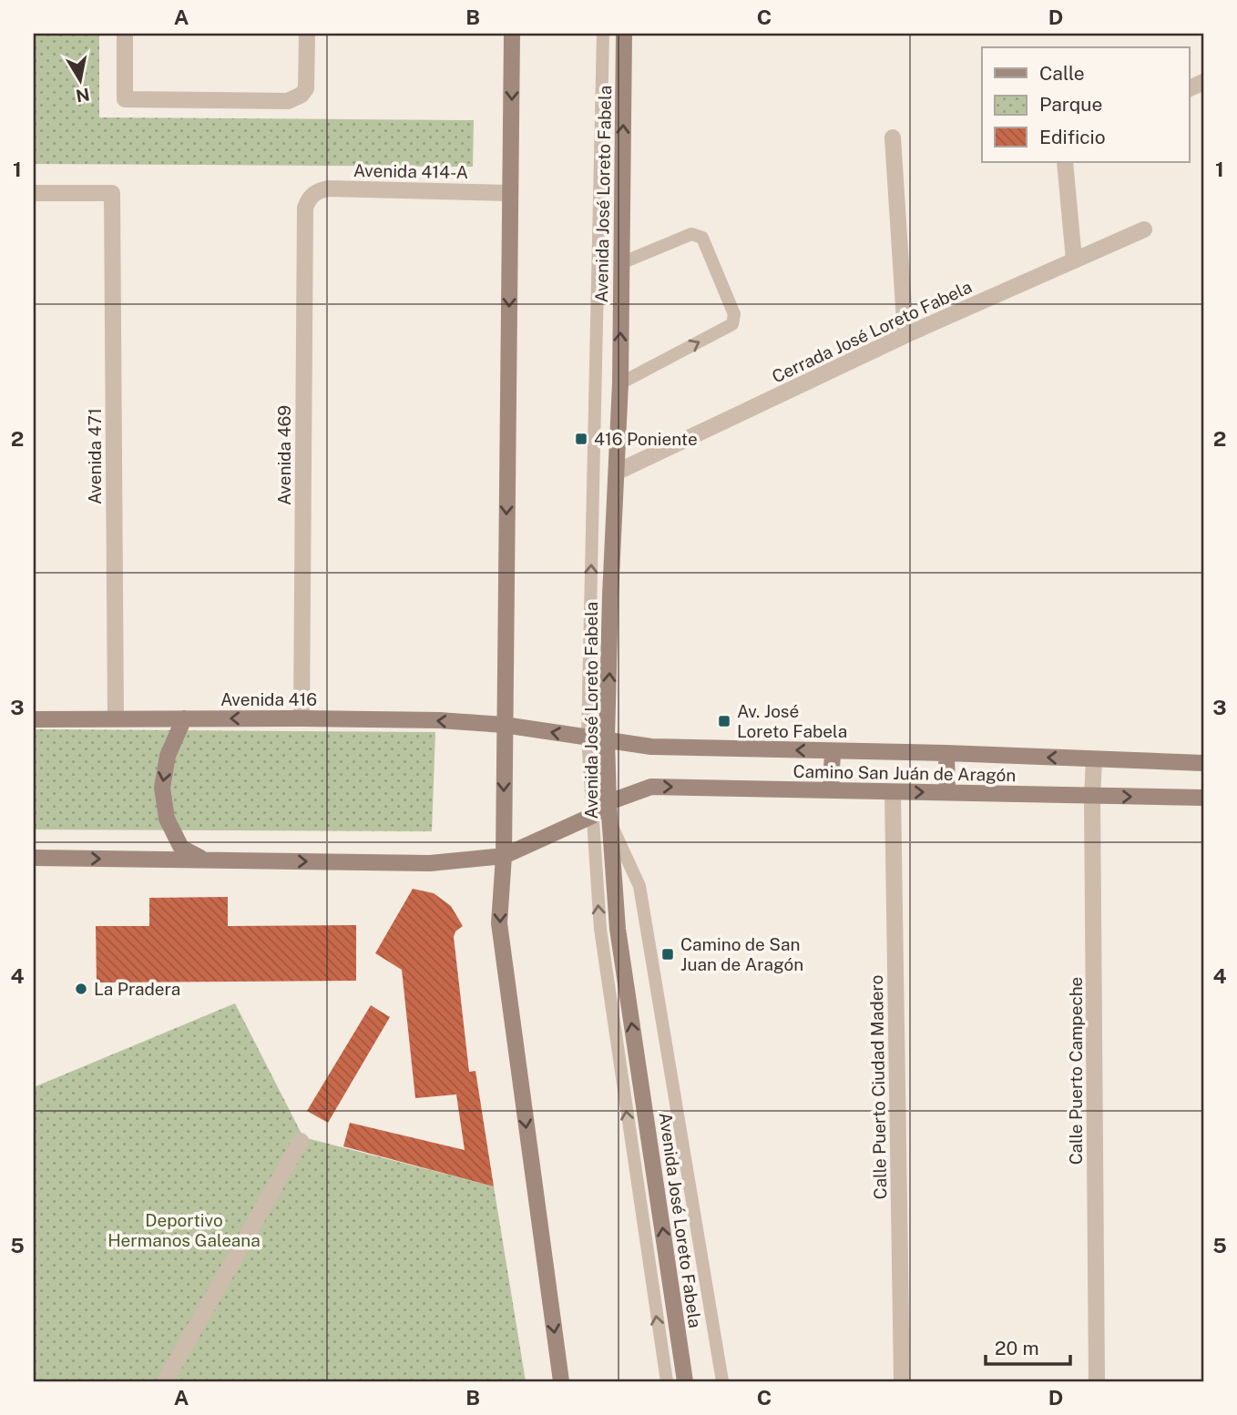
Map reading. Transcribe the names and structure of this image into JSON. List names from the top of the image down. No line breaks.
{"streets":{"street":["Avenida 414-A","Avenida José Loreto Fabela","Cerrada José Loreto Fabela","Avenida 469","Avenida 471","Avenida 416","Camino San Juán de Aragón","Calle Puerto Campeche","Calle Puerto Ciudad Madero"]},"crossings":[["Avenida 414-A","Avenida 469"],["Avenida José Loreto Fabela","Cerrada José Loreto Fabela"],["Avenida José Loreto Fabela","Camino San Juán de Aragón"],["Avenida 469","Avenida 416"],["Avenida 471","Avenida 416"],["Avenida 416","Camino San Juán de Aragón"],["Camino San Juán de Aragón","Calle Puerto Campeche"],["Camino San Juán de Aragón","Calle Puerto Ciudad Madero"]],"parks":["Deportivo Hermanos Galeana"],"places":{"transit":["416 Poniente","Av. José Loreto Fabela","Camino de San Juan de Aragón"],"other":["La Pradera"]},"legend":["Calle","Parque","Edificio"],"scale_bar":"20 m","north":"bottom","grid":{"columns":["A","B","C","D"],"rows":["1","2","3","4","5"]}}
